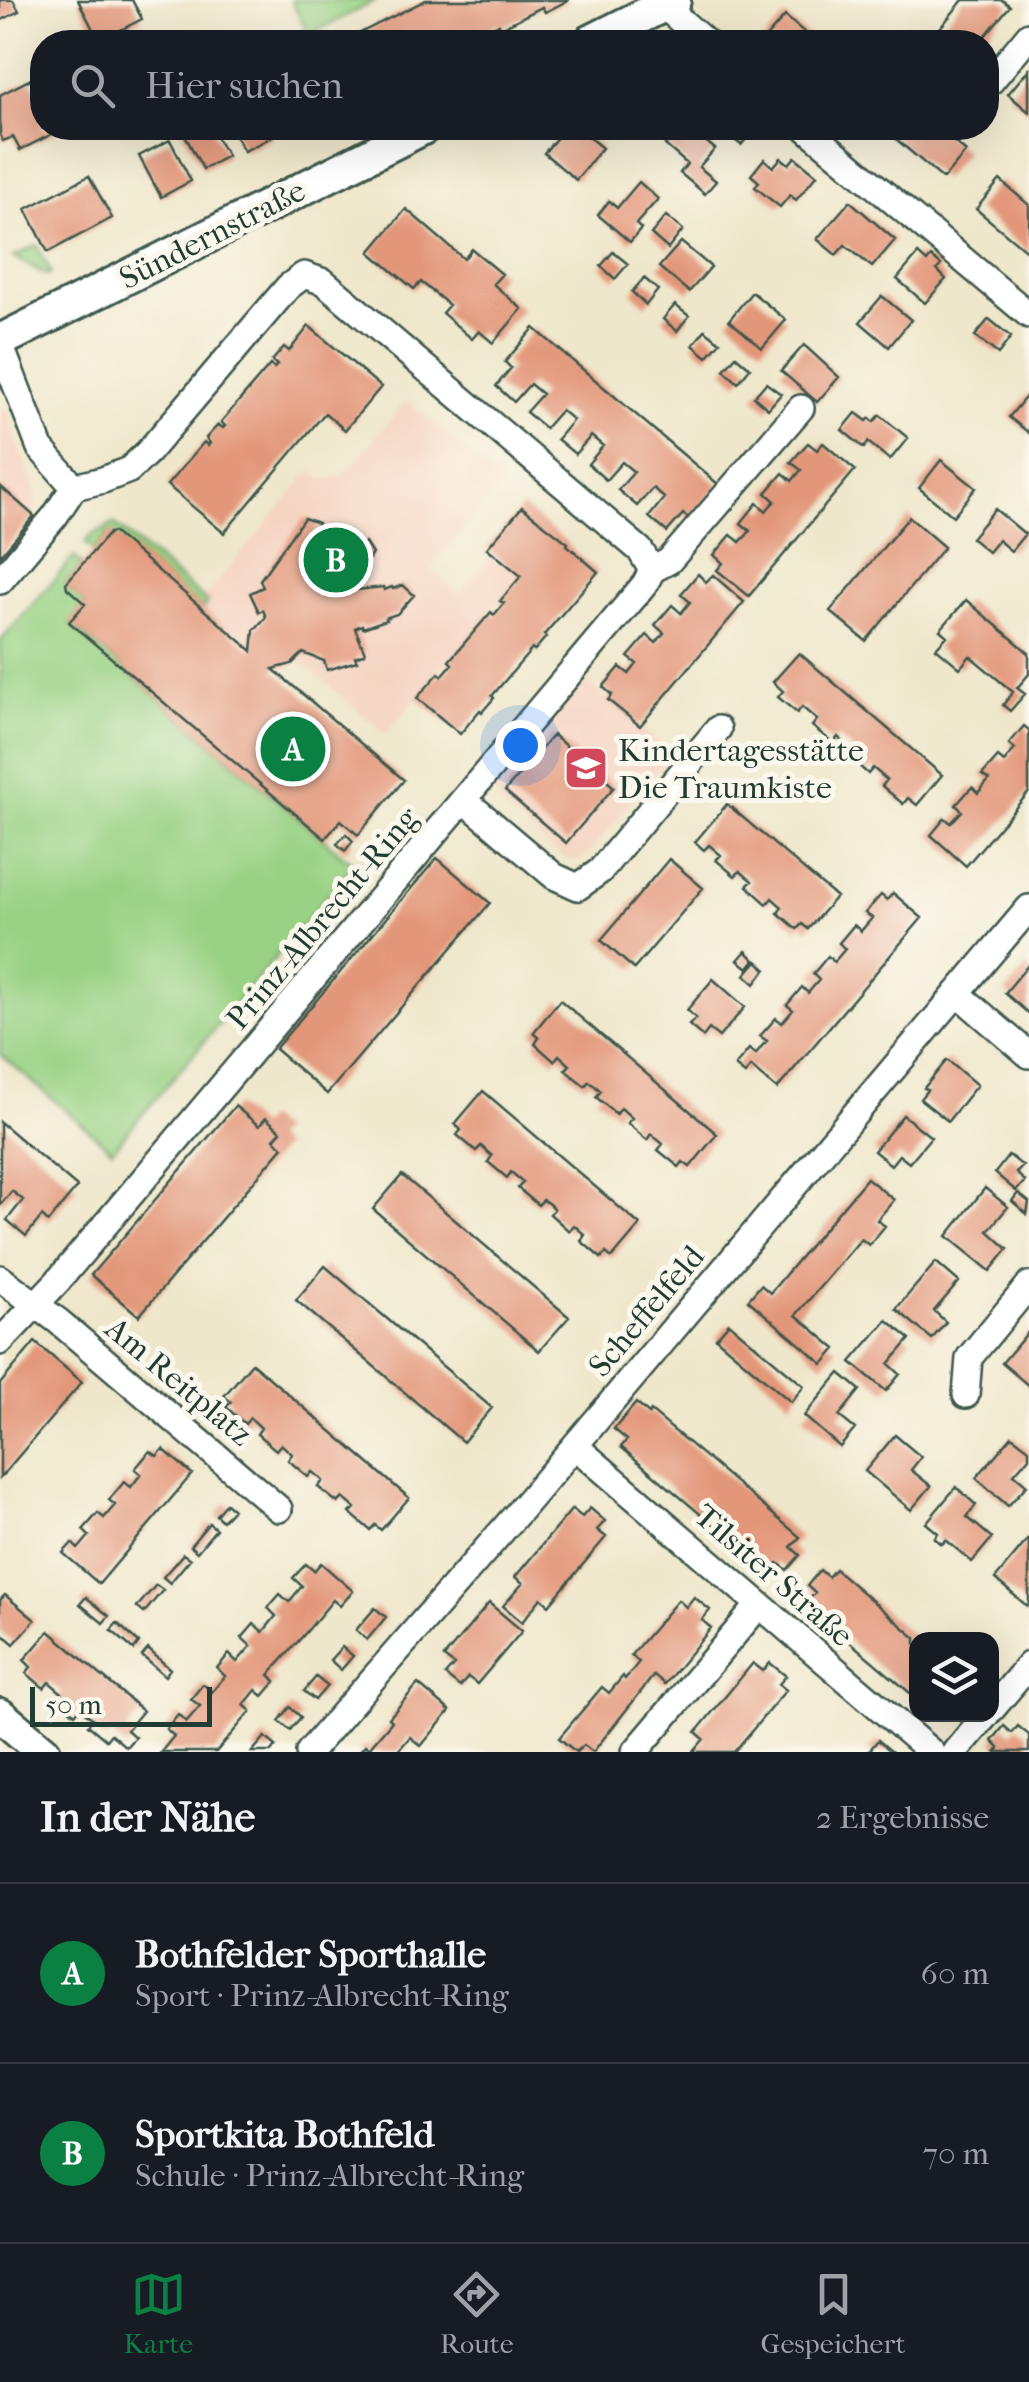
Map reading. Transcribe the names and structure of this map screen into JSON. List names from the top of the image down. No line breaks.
{"streets":{"street":["Sündernstraße","Prinz-Albrecht-Ring","Scheffelfeld","Am Reitplatz","Tilsiter Straße"]},"crossings":[["Prinz-Albrecht-Ring","Am Reitplatz"],["Scheffelfeld","Tilsiter Straße"]],"places":{"school or university":["Kindertagesstätte Die Traumkiste"]},"scale_bar":"50 m","page":{"search":"Hier suchen","pins":["B","A"],"scale":"50 m","heading":["In der Nähe","2 Ergebnisse"],"list":[{"mark":"A","name":"Bothfelder Sporthalle","note":"Sport · Prinz-Albrecht-Ring","value":"60 m"},{"mark":"B","name":"Sportkita Bothfeld","note":"Schule · Prinz-Albrecht-Ring","value":"70 m"}],"nav":["Karte","Route","Gespeichert"]}}
